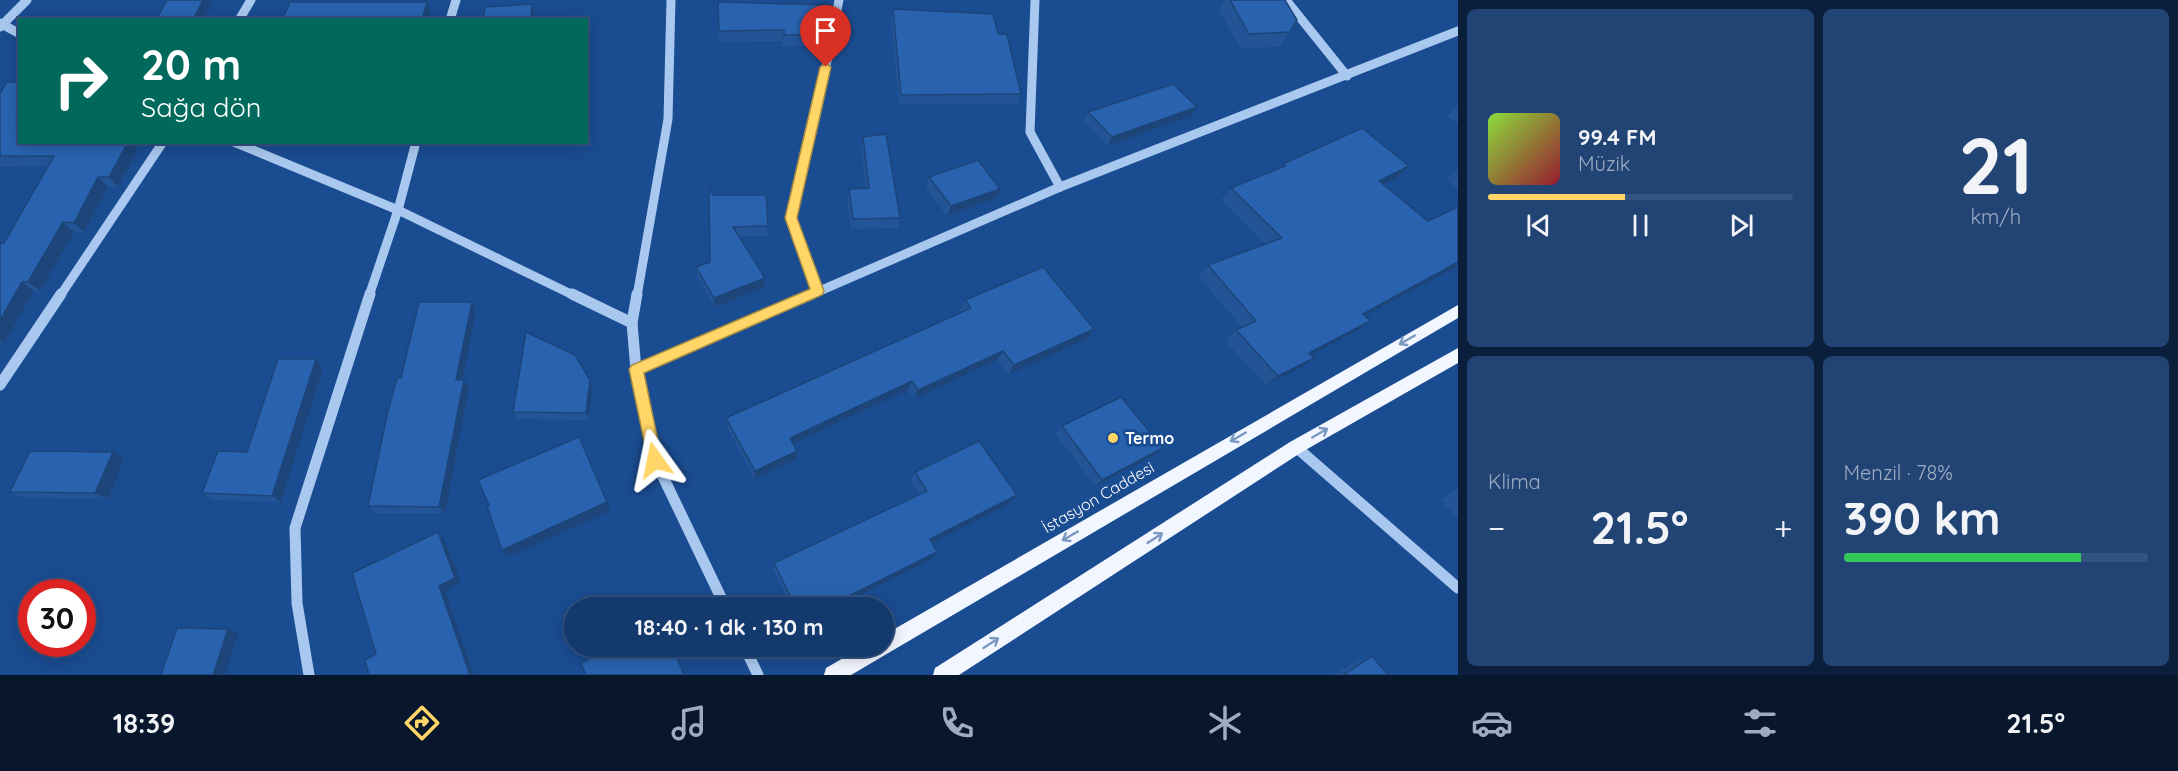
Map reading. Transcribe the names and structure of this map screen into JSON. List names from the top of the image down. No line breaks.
{"streets":{"main road":["İstasyon Caddesi"]},"places":["Termo"],"page":{"tile":[["21","km/h"],"Klima",["Menzil · 78%","390 km"]],"turn":["20 m","Sağa dön"],"song":["99.4 FM","Müzik"],"heat":["−","21.5°","+"],"limit":"30","trip":"18:40 · 1 dk · 130 m","tabs":["18:39","21.5°"]}}
